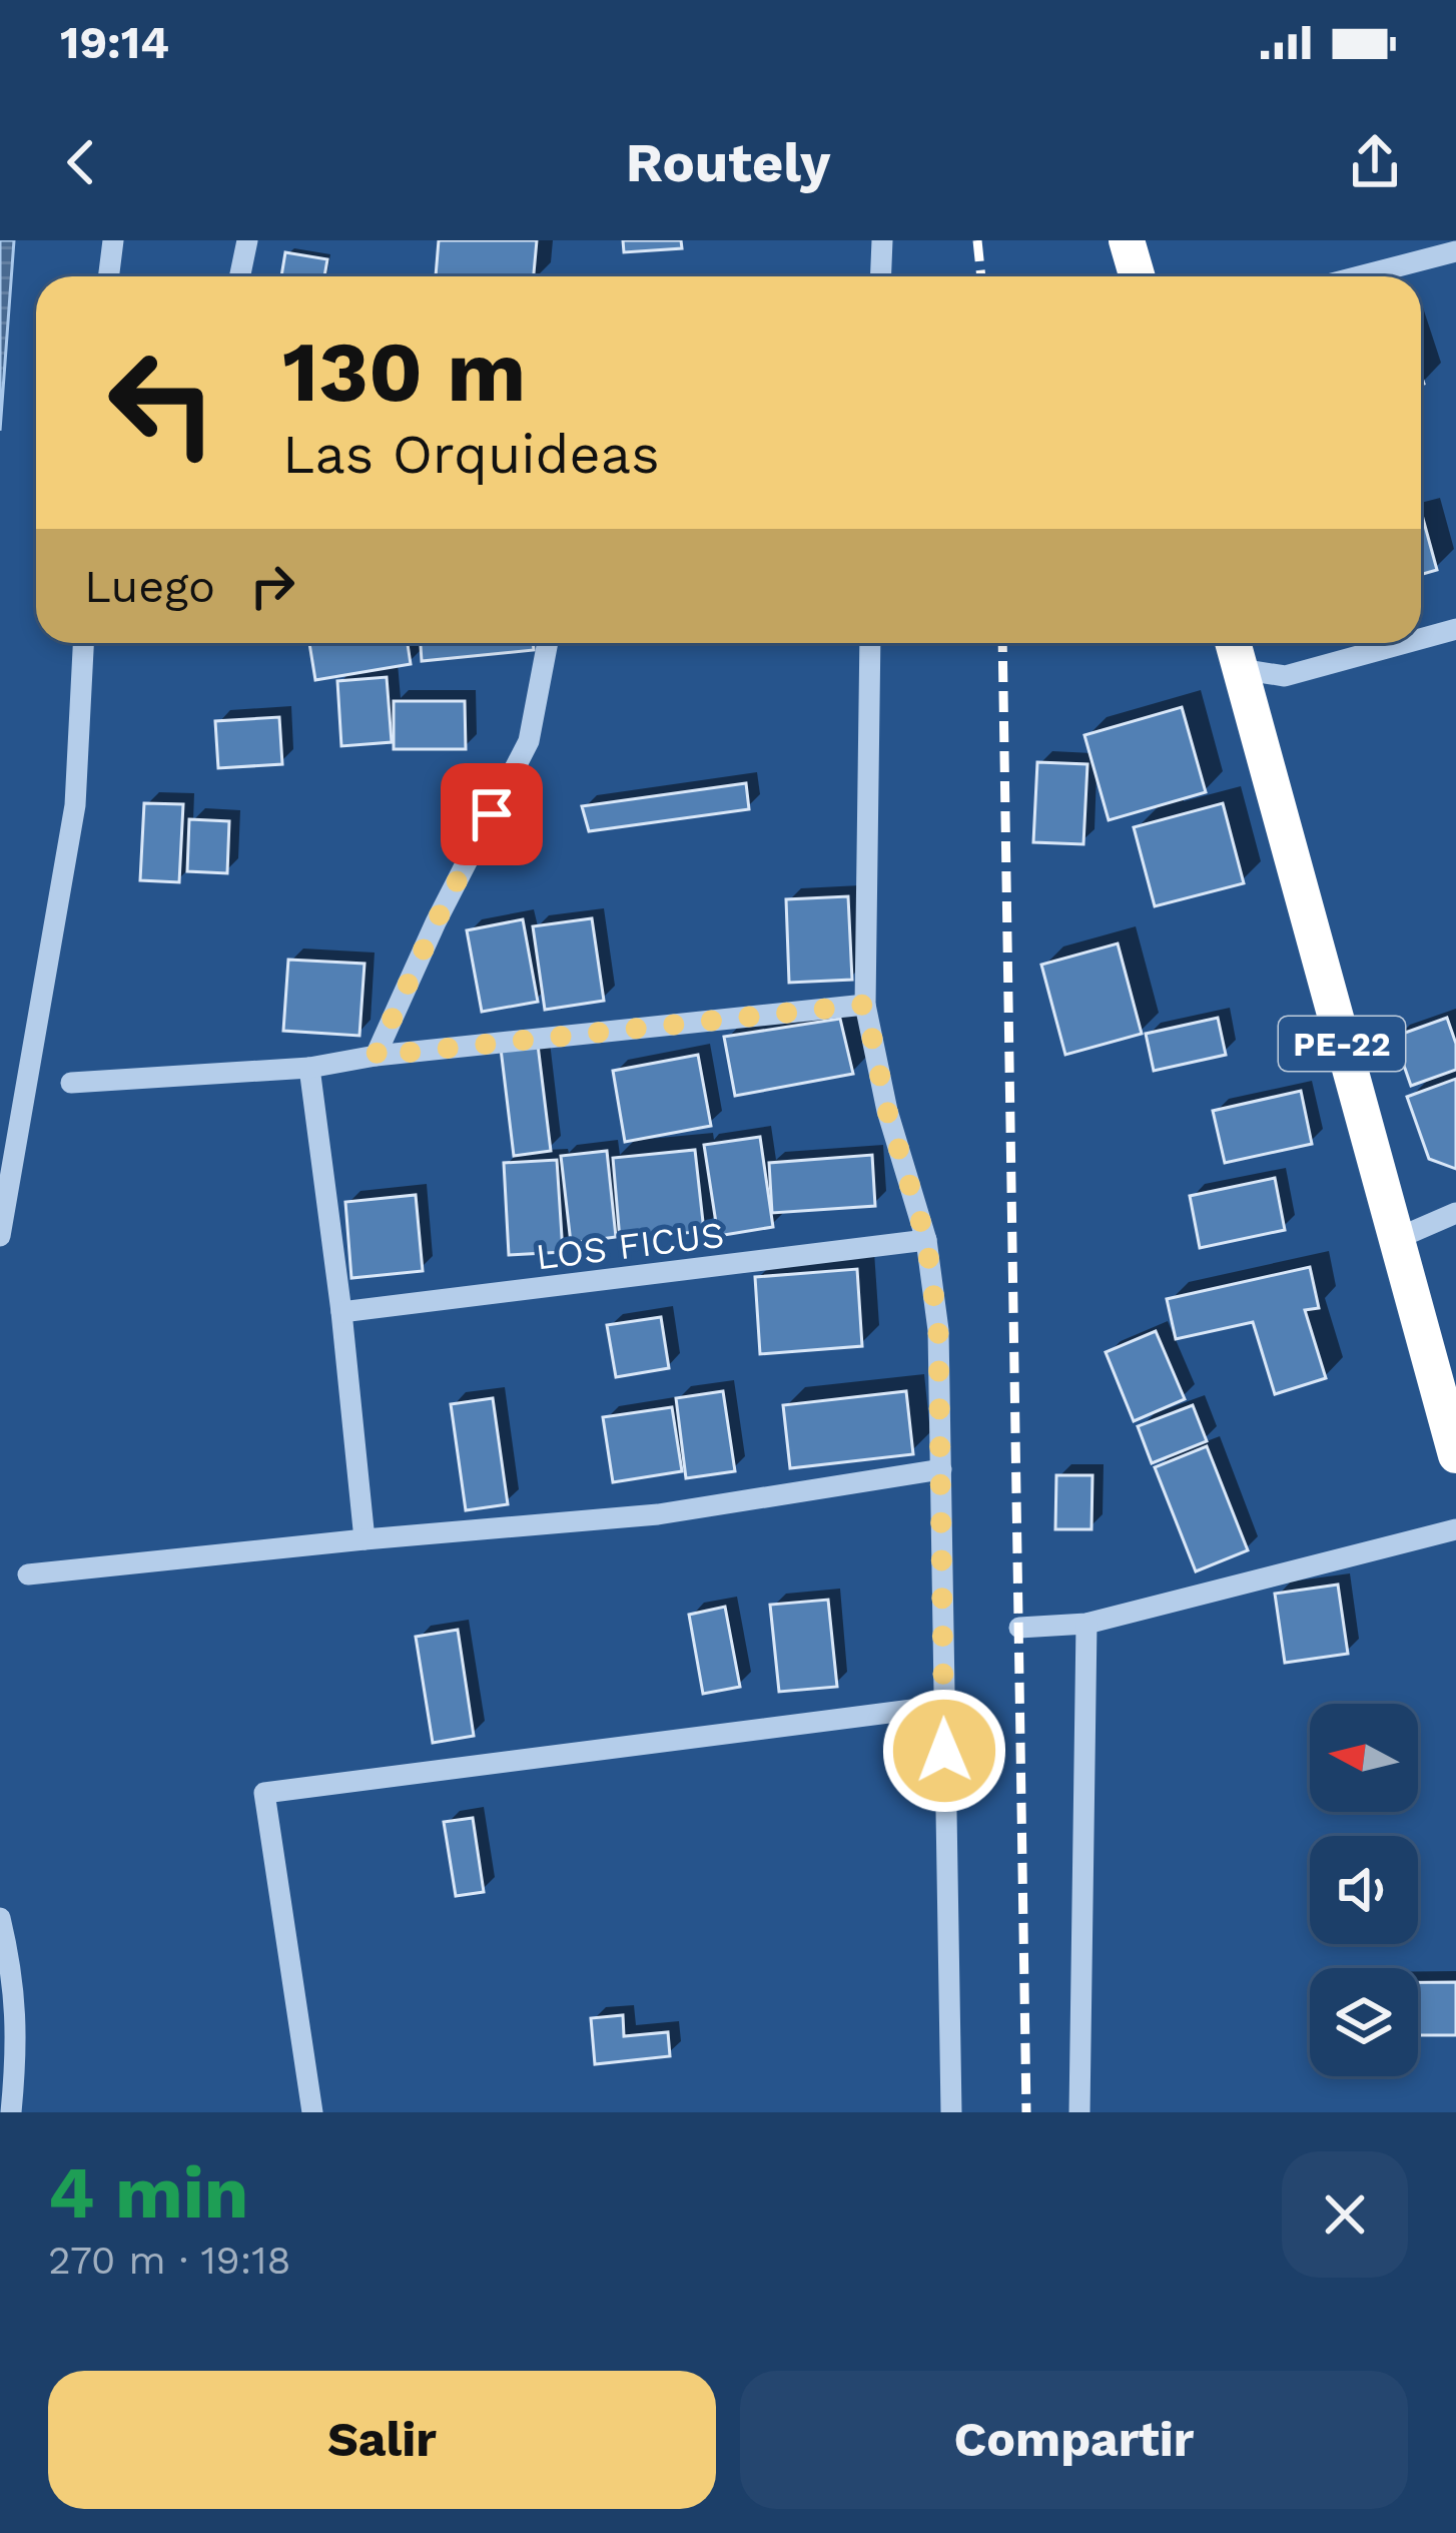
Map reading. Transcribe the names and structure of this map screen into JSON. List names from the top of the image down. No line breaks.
{"streets":{"highway":["PE-22"],"street":["LOS FICUS"]},"north":"left","page":{"status":"19:14","header":"Routely","turn":["130 m","Las Orquideas"],"then":"Luego","heading":["4 min","270 m · 19:18"],"buttons":["Salir","Compartir"]}}
